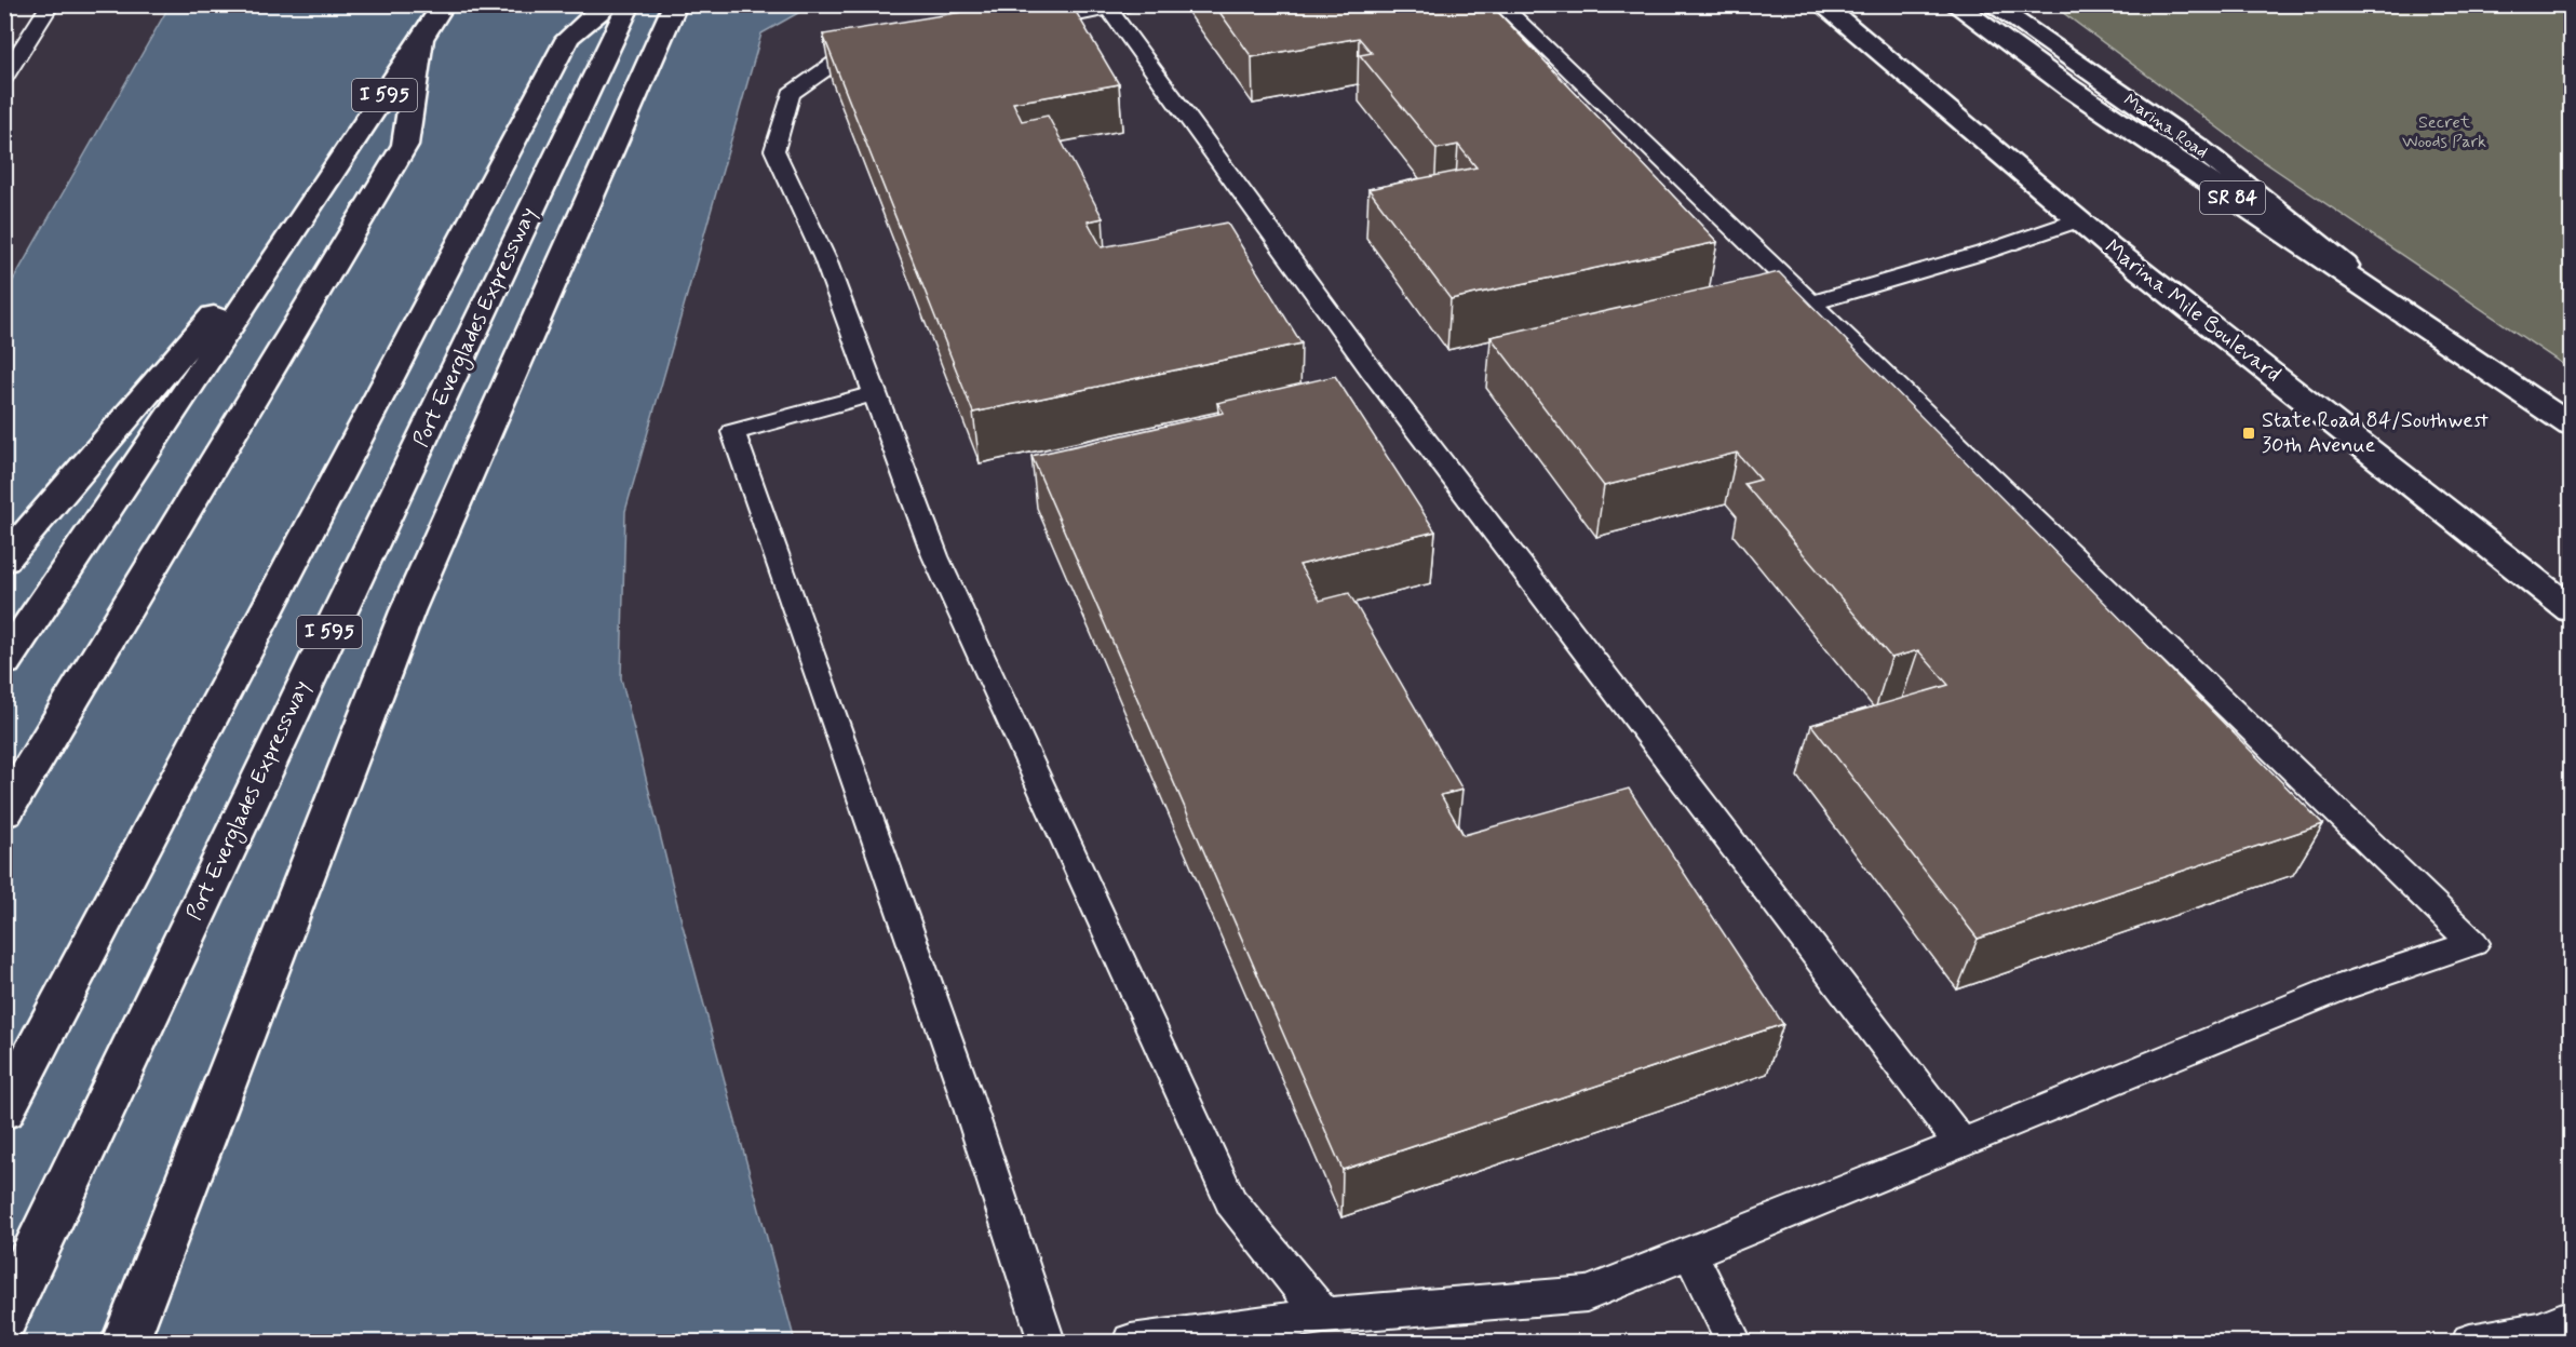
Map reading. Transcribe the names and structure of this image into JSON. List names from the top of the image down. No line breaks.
{"streets":{"main road":["I 595","Marina Road","SR 84","Marina Mile Boulevard","Port Everglades Expressway"]},"crossings":[["Marina Road","SR 84"]],"parks":["Secret Woods Park"],"places":{"transit":["State Road 84/Southwest 30th Avenue"]}}
